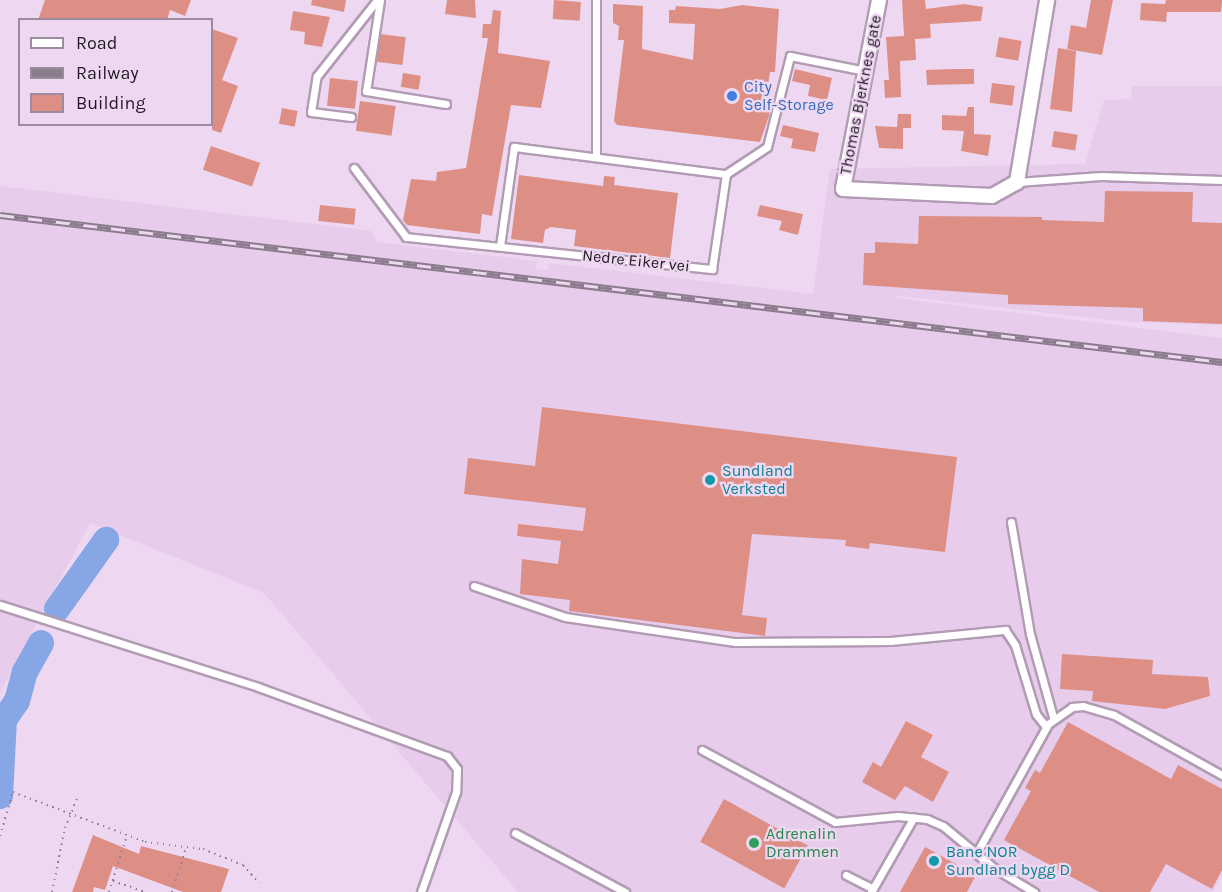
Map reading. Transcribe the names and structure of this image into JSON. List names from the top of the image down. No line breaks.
{"streets":{"street":["Thomas Bjerknes gate"],"lane":["Nedre Eiker vei"]},"places":["City Self-Storage","Sundland Verksted","Adrenalin Drammen","Bane NOR Sundland bygg D"],"legend":["Road","Railway","Building"]}
